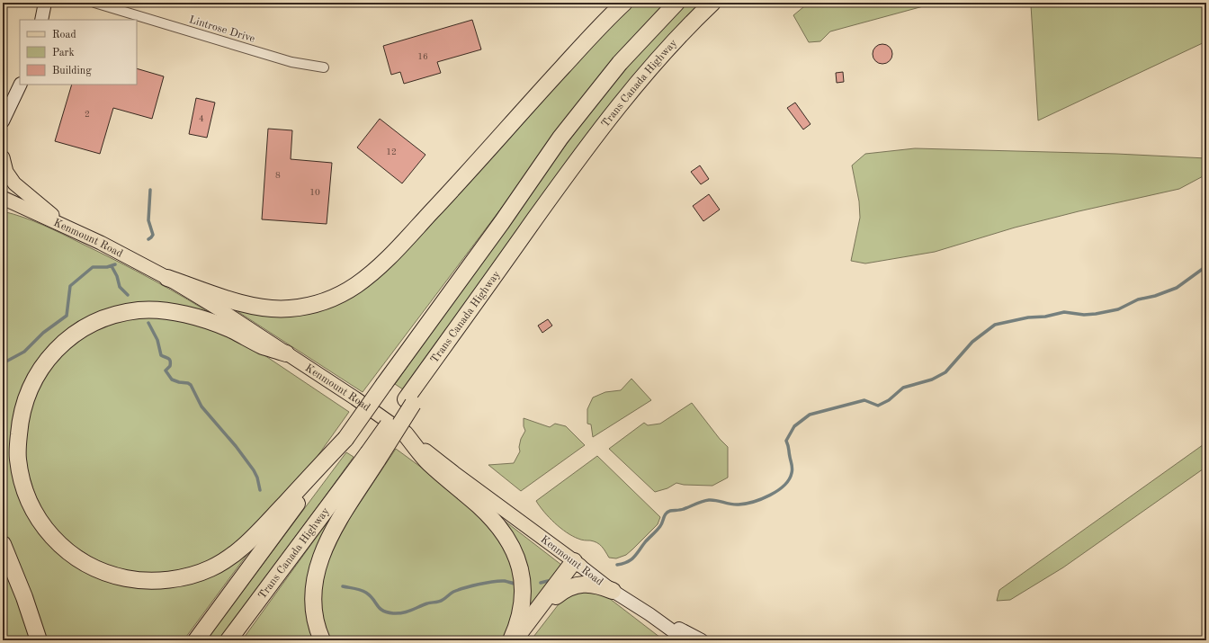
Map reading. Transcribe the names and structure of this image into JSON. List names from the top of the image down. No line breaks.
{"streets":{"highway":["Trans Canada Highway"],"main road":["Kenmount Road"],"street":["Lintrose Drive"]},"house_numbers":["16","2","4","12","8","10"],"legend":["Road","Park","Building"]}
